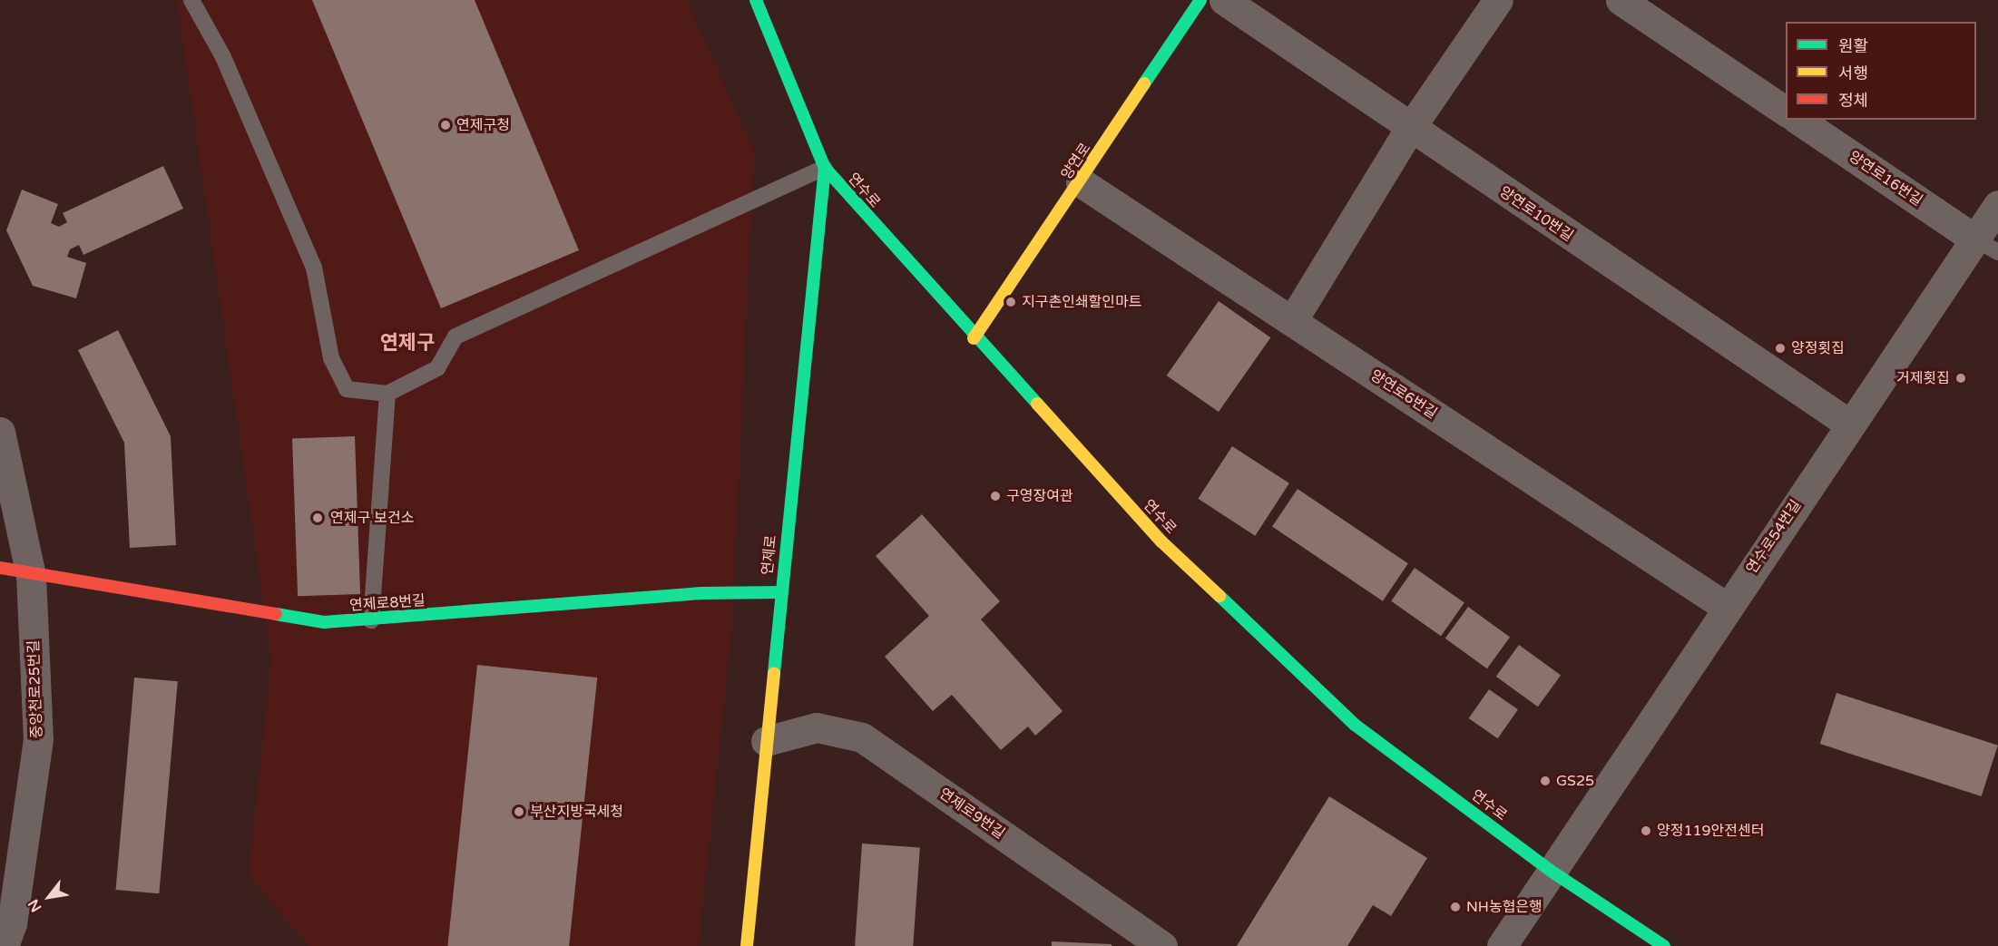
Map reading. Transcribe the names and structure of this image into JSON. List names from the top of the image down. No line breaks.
{"streets":{"main road":["양연로","연수로","연제로","연제로8번길"],"street":["양연로16번길","양연로10번길","양연로6번길","연수로54번길","중앙천로25번길","연제로9번길"]},"crossings":[["양연로","연수로"],["양연로","양연로6번길"],["양연로16번길","연수로54번길"],["연수로","연수로54번길"],["연수로","연제로"],["양연로10번길","연수로54번길"],["양연로6번길","연수로54번길"],["연제로","연제로8번길"],["연제로","연제로9번길"],["연제로8번길","중앙천로25번길"]],"districts":["연제구"],"places":["연제구청","지구촌인쇄할인마트","양정횟집","거제횟집","구영장여관","연제구 보건소","GS25","부산지방국세청","양정119안전센터","NH농협은행"],"legend":["원활","서행","정체"],"north":"bottom left"}
